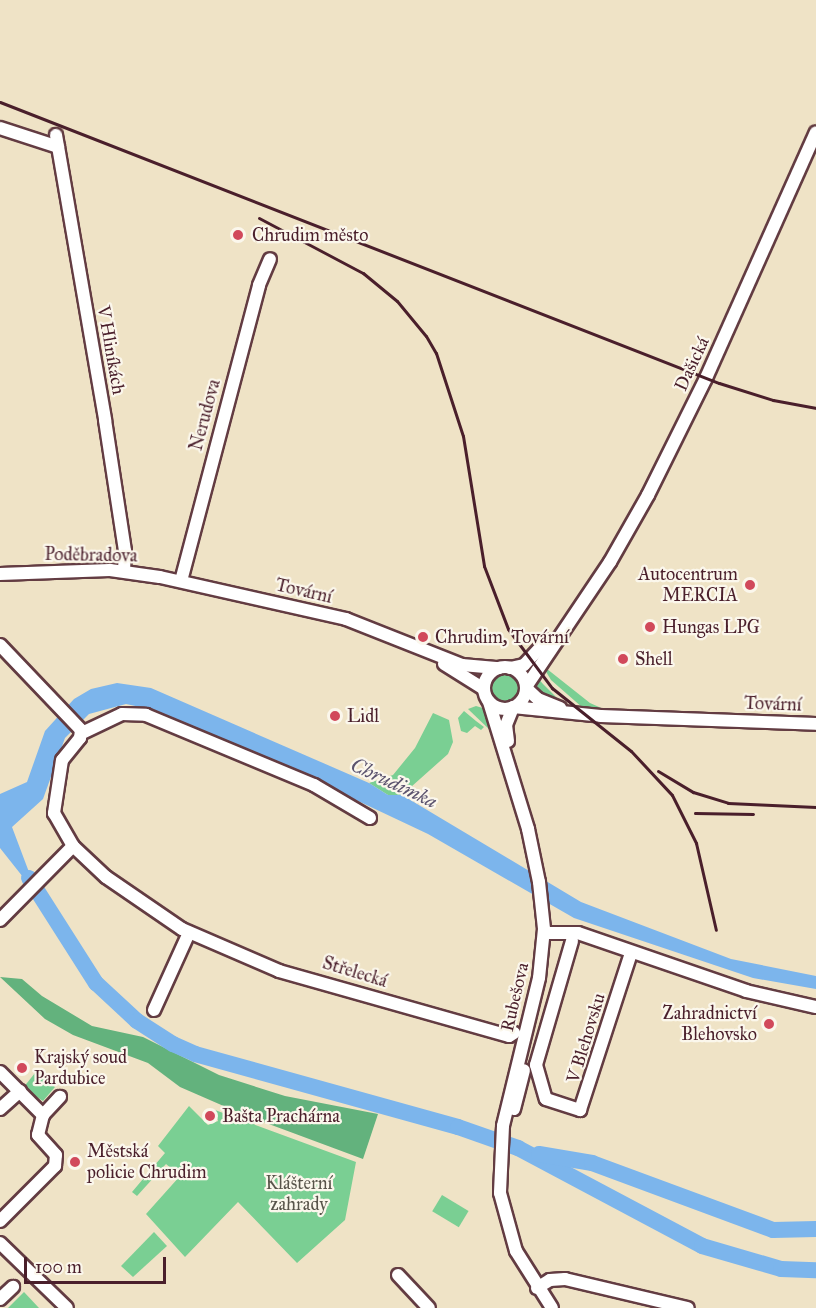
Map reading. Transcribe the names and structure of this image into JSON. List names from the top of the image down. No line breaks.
{"streets":{"street":["V Hliníkách","Dašická","Nerudova","Poděbradova","Tovární","Střelecká","Rubešova","V Blehovsku"]},"crossings":[["V Hliníkách","Poděbradova"],["Dašická","Tovární"],["Dašická","Rubešova"],["Nerudova","Poděbradova"],["Nerudova","Tovární"],["Poděbradova","Tovární"],["Tovární","Rubešova"]],"water":["Chrudimka"],"parks":["Klášterní zahrady"],"places":["Chrudim město","Autocentrum MERCIA","Hungas LPG","Chrudim, Tovární","Shell","Lidl","Zahradnictví Blehovsko","Krajský soud Pardubice","Bašta Prachárna","Městská policie Chrudim"],"scale_bar":"100 m"}
